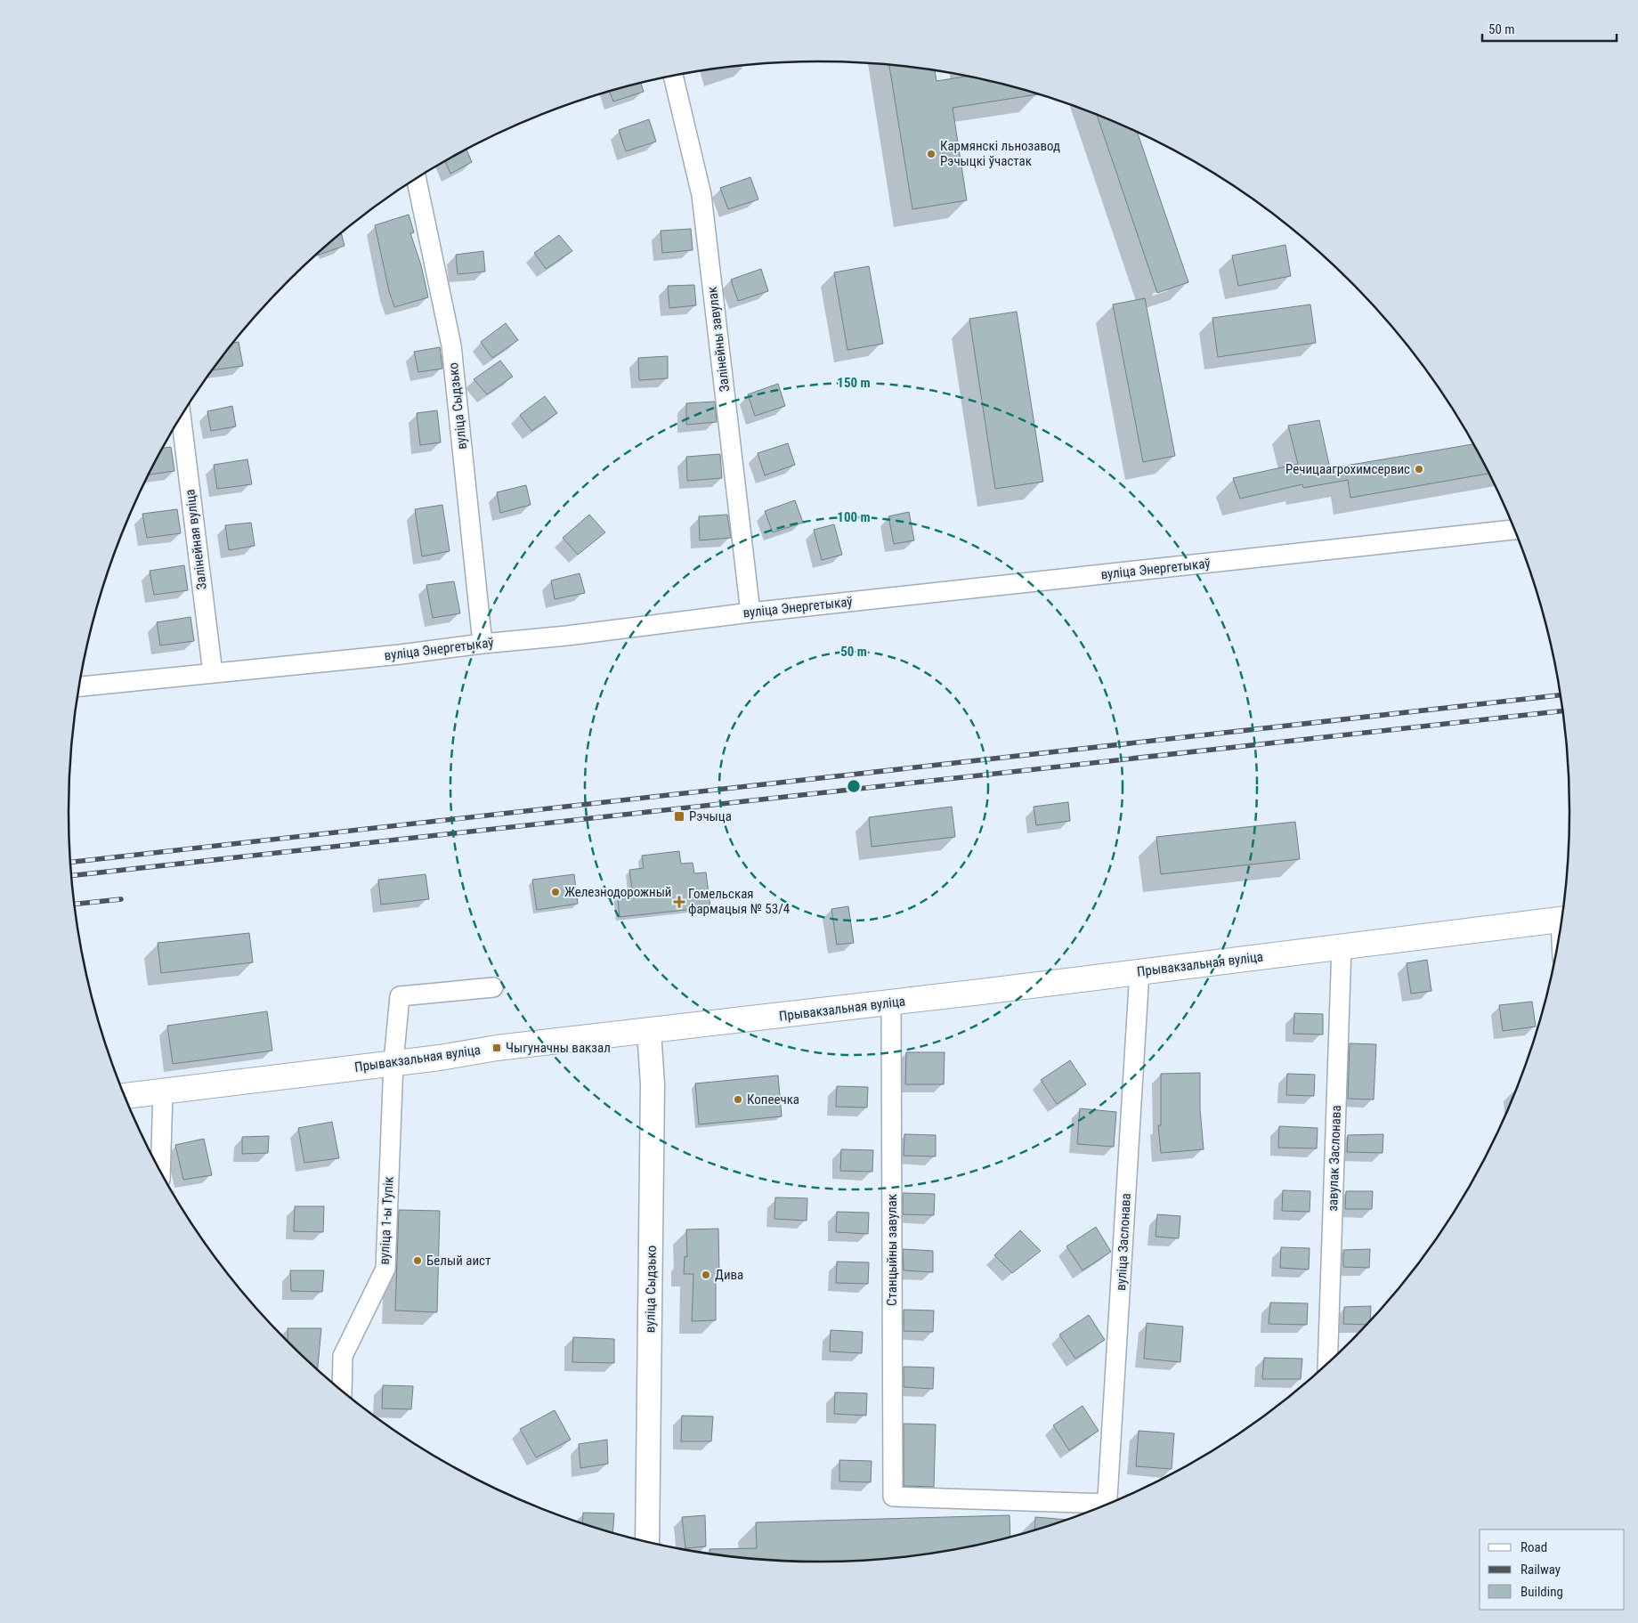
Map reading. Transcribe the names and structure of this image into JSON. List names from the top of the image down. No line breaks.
{"streets":{"main road":["Прывакзальная вуліца"],"street":["Залінейны завулак","вуліца Сыдзько","Залінейная вуліца","вуліца Энергетыкаў","завулак Заслонава","вуліца 1-ы Тупік","вуліца Заслонава","Станцыйны завулак"]},"crossings":[["Залінейны завулак","вуліца Энергетыкаў"],["вуліца Сыдзько","вуліца Энергетыкаў"],["вуліца Сыдзько","Прывакзальная вуліца"],["Залінейная вуліца","вуліца Энергетыкаў"],["Прывакзальная вуліца","завулак Заслонава"],["Прывакзальная вуліца","вуліца 1-ы Тупік"],["Прывакзальная вуліца","вуліца Заслонава"],["Прывакзальная вуліца","Станцыйны завулак"]],"places":{"other":["Кармянскі льнозавод Рэчыцкі ўчастак","Речицаагрохимсервис","Железнодорожный","Копеечка","Белый аист","Дива"],"transit":["Рэчыца","Чыгуначны вакзал"],"health":["Гомельская фармацыя № 53/4"]},"legend":["Road","Railway","Building"],"scale_bar":"50 m","rings":["150 m","100 m","50 m"]}
